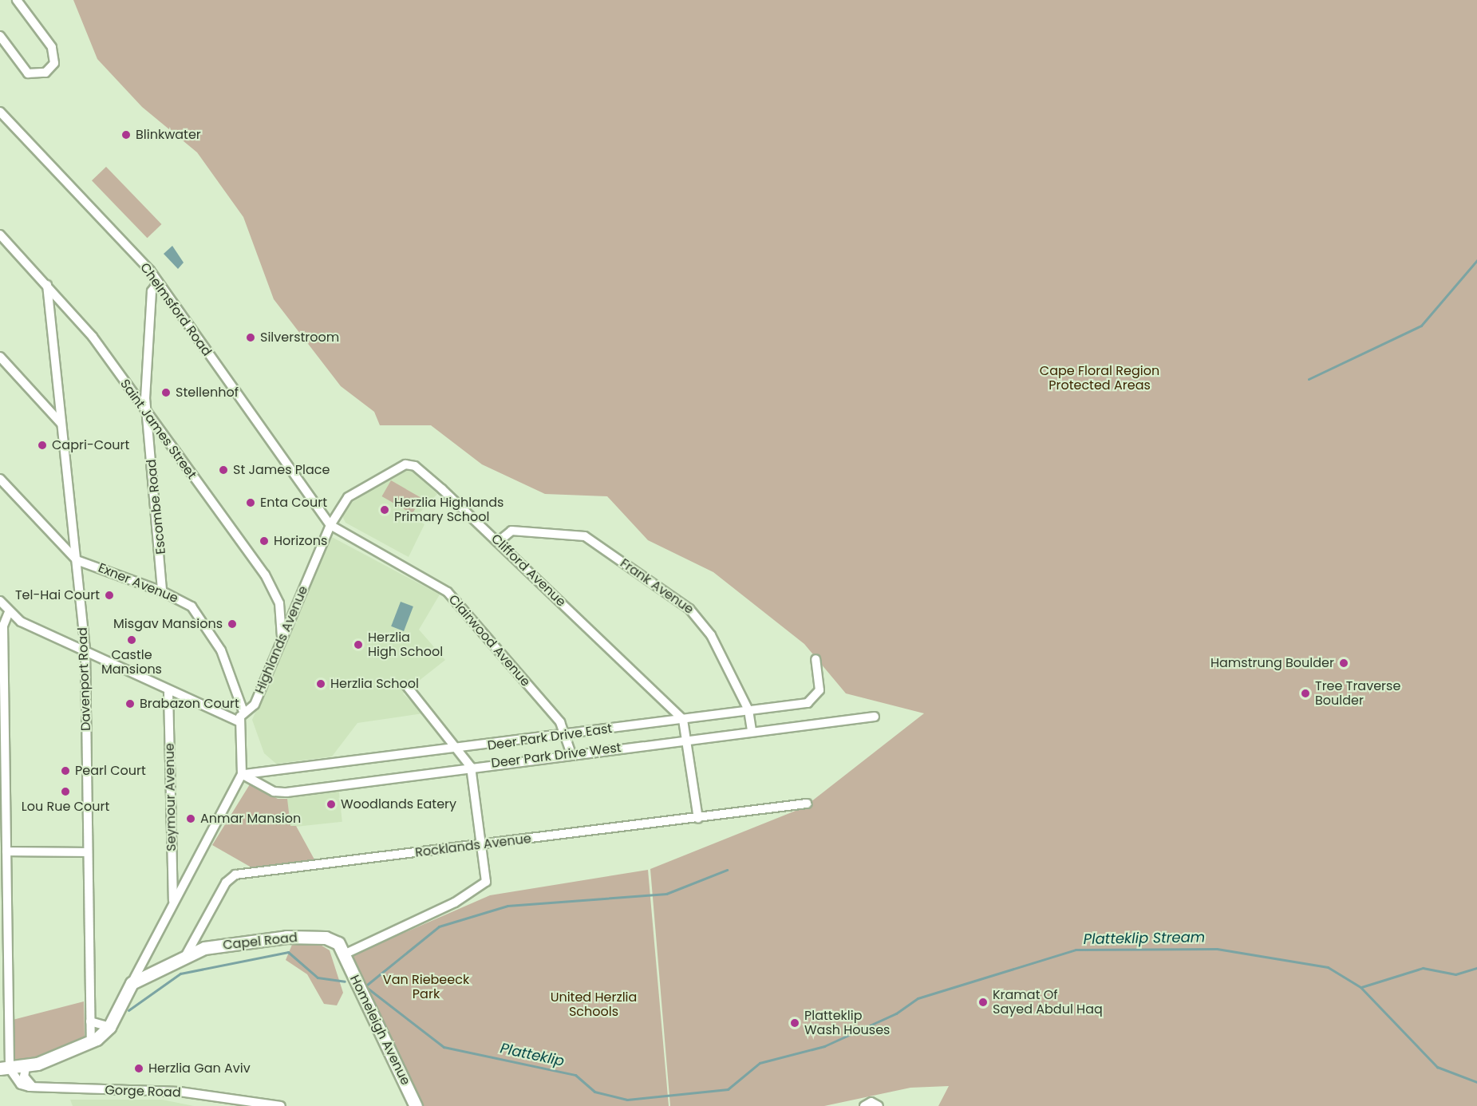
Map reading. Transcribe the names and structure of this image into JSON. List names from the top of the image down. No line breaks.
{"streets":{"street":["Chelmsford Road","Saint James Street","Escombe Road","Clifford Avenue","Exner Avenue","Frank Avenue","Highlands Avenue","Clairwood Avenue","Davenport Road","Deer Park Drive East","Deer Park Drive West","Seymour Avenue","Rocklands Avenue","Capel Road","Homeleigh Avenue","Gorge Road"]},"crossings":[["Chelmsford Road","Escombe Road"],["Chelmsford Road","Clifford Avenue"],["Chelmsford Road","Highlands Avenue"],["Chelmsford Road","Clairwood Avenue"],["Saint James Street","Escombe Road"],["Saint James Street","Highlands Avenue"],["Saint James Street","Davenport Road"],["Escombe Road","Exner Avenue"],["Clifford Avenue","Frank Avenue"],["Clifford Avenue","Highlands Avenue"],["Clifford Avenue","Clairwood Avenue"],["Clifford Avenue","Deer Park Drive East"],["Exner Avenue","Highlands Avenue"],["Exner Avenue","Davenport Road"],["Frank Avenue","Deer Park Drive East"],["Frank Avenue","Deer Park Drive West"],["Highlands Avenue","Clairwood Avenue"],["Clairwood Avenue","Deer Park Drive East"],["Clairwood Avenue","Deer Park Drive West"],["Rocklands Avenue","Capel Road"],["Capel Road","Homeleigh Avenue"]],"water":["Platteklip Stream","Platteklip"],"parks":["Cape Floral Region Protected Areas","Van Riebeeck Park","United Herzlia Schools"],"places":["Blinkwater","Silverstroom","Stellenhof","Capri-Court","St James Place","Enta Court","Herzlia Highlands Primary School","Horizons","Tel-Hai Court","Misgav Mansions","Castle Mansions","Herzlia High School","Hamstrung Boulder","Herzlia School","Tree Traverse Boulder","Brabazon Court","Pearl Court","Lou Rue Court","Woodlands Eatery","Anmar Mansion","Kramat Of Sayed Abdul Haq","Platteklip Wash Houses","Herzlia Gan Aviv"]}
